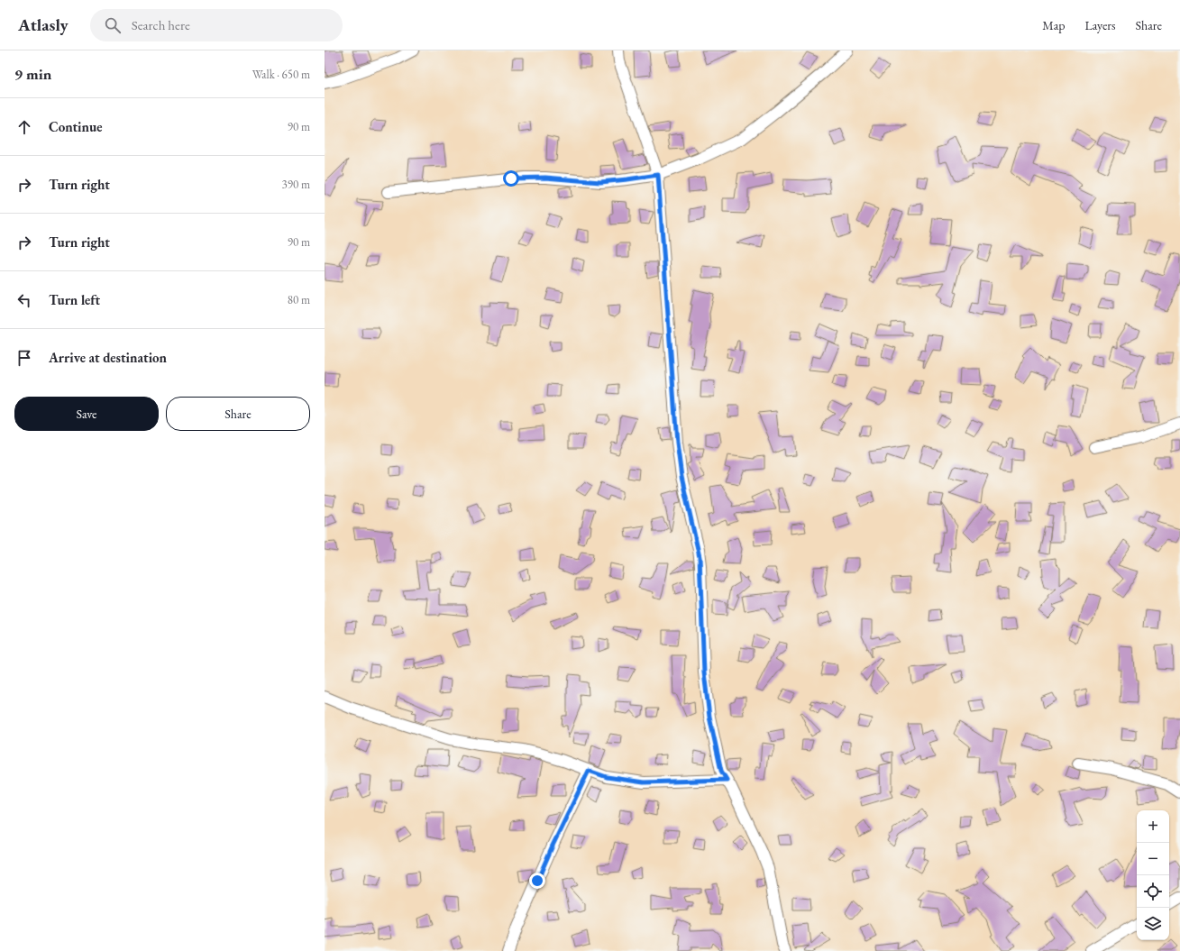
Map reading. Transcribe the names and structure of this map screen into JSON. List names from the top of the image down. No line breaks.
{"page":{"header":"Atlasly","search":"Search here","nav":["Map","Layers","Share"],"heading":["9 min","Walk · 650 m"],"list":[["Continue","90 m"],["Turn right","390 m"],["Turn right","90 m"],["Turn left","80 m"],"Arrive at destination"],"buttons":["Save","Share"],"map_buttons":["+","−"]}}
